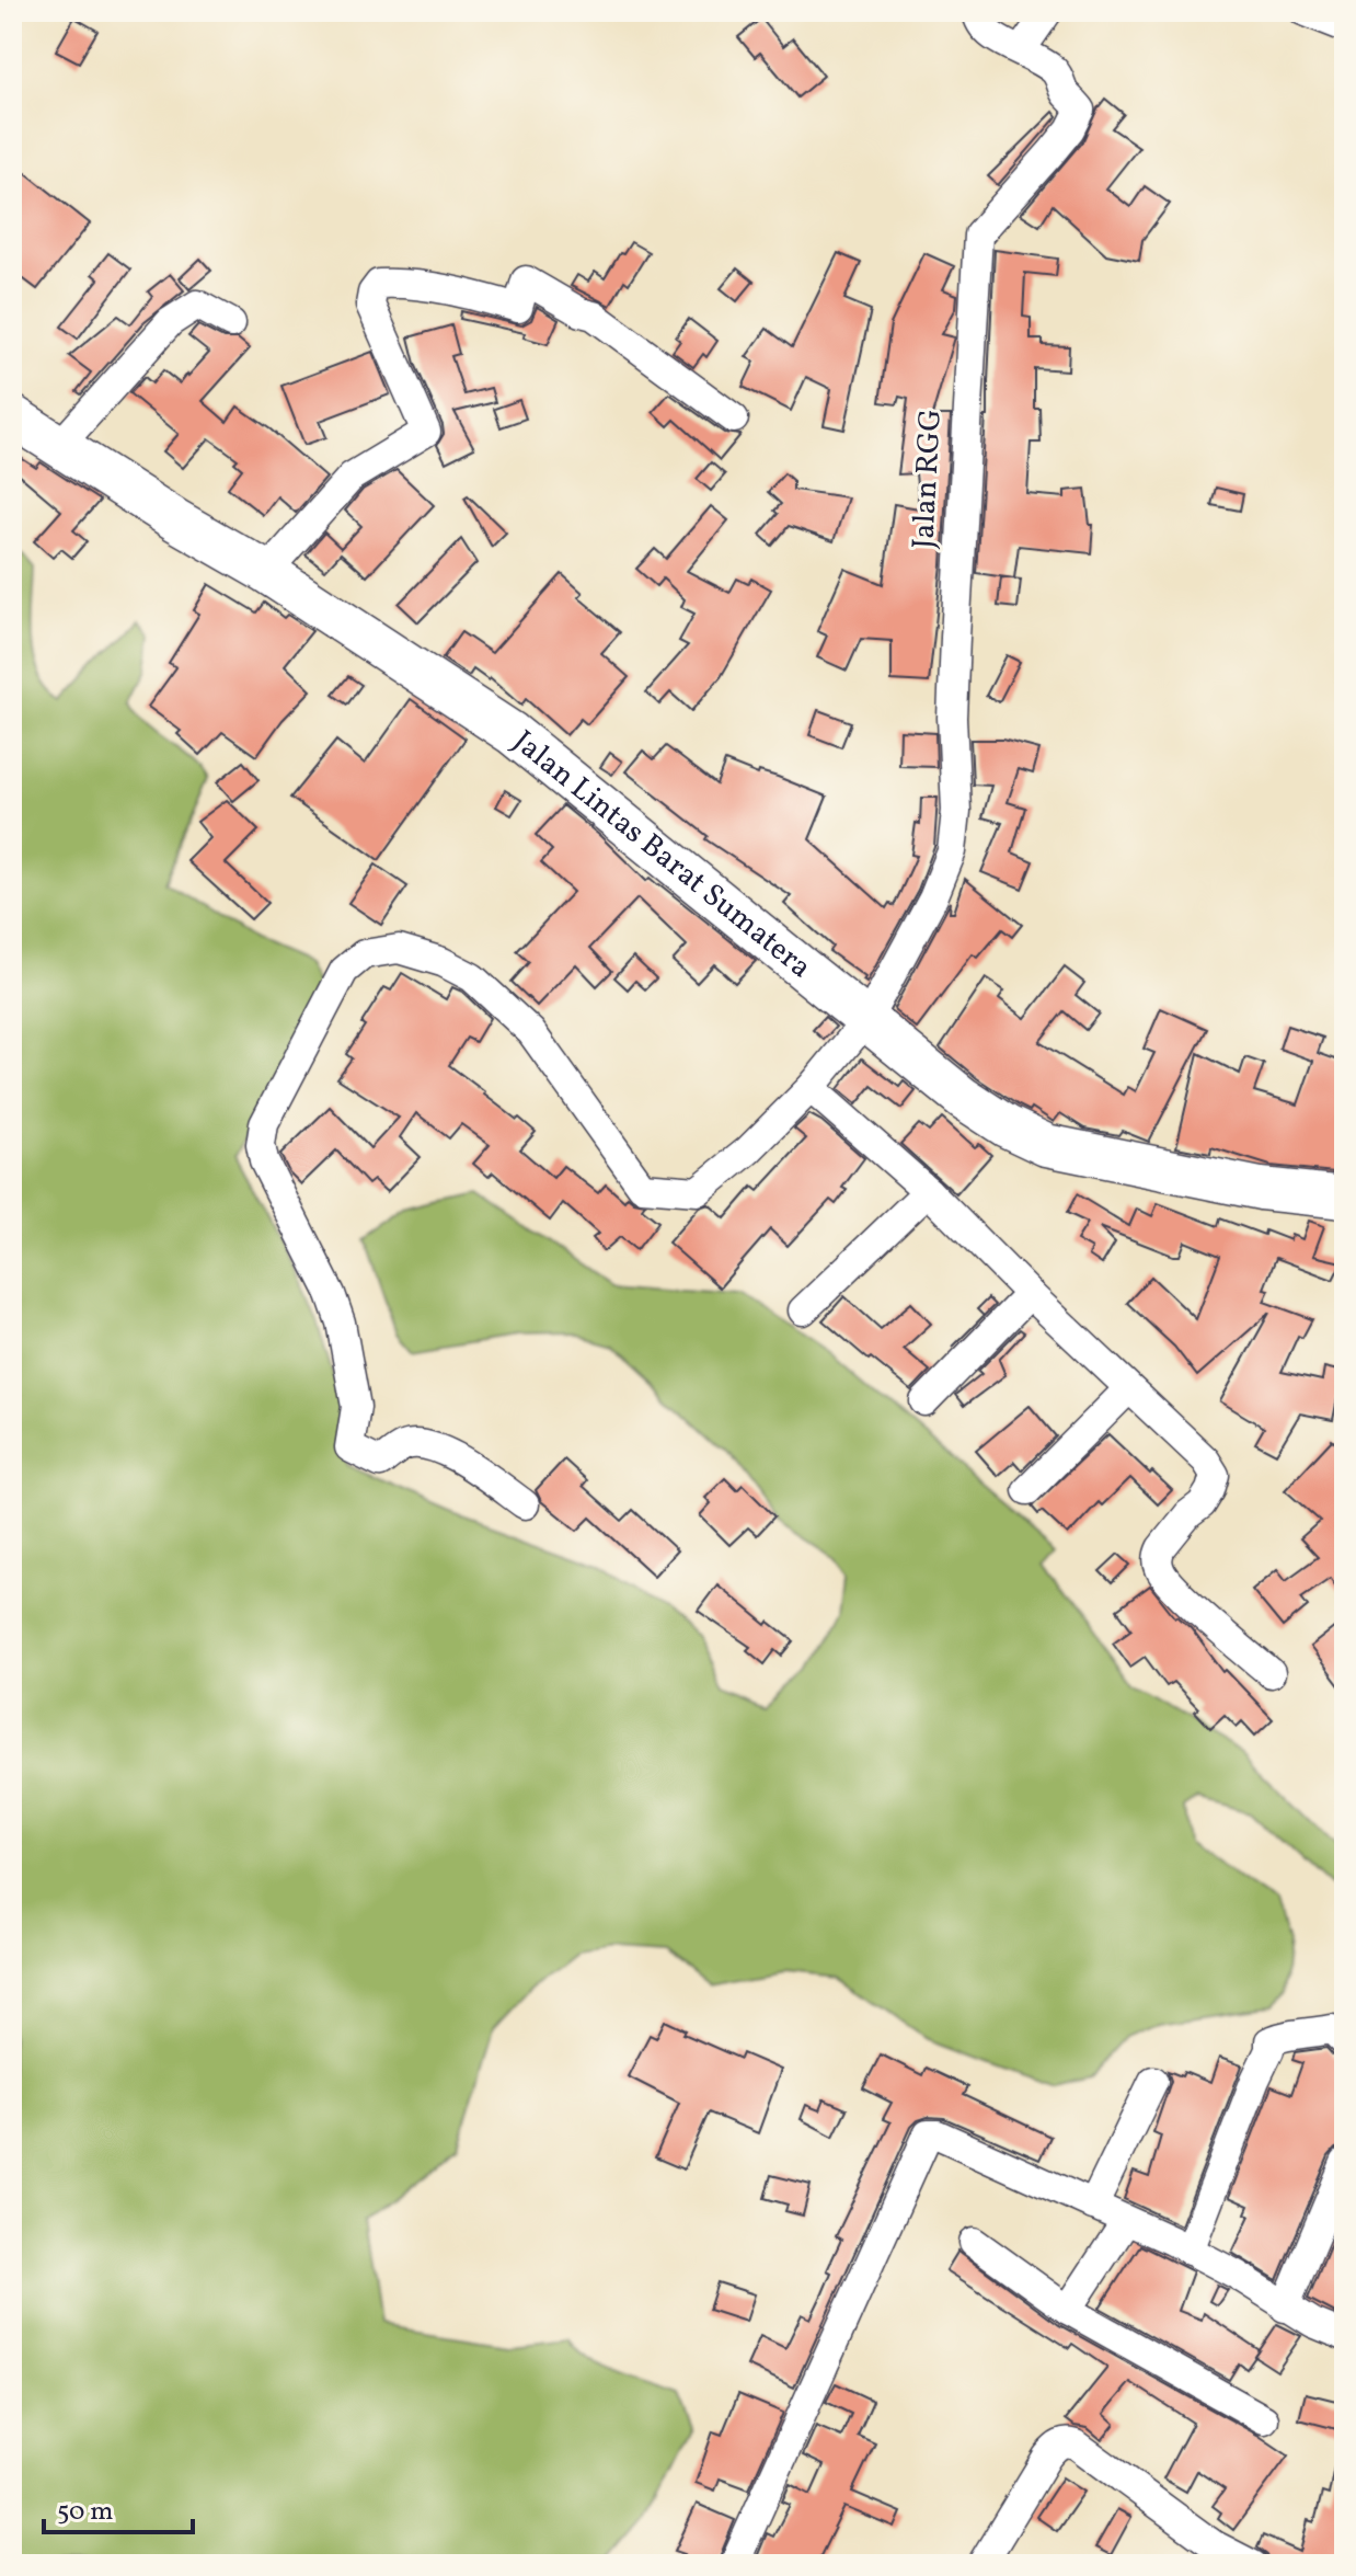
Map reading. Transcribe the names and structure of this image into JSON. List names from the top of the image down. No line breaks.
{"streets":{"highway":["Jalan Lintas Barat Sumatera"],"street":["Jalan RGG"]},"crossings":[["Jalan RGG","Jalan Lintas Barat Sumatera"]],"scale_bar":"50 m"}
